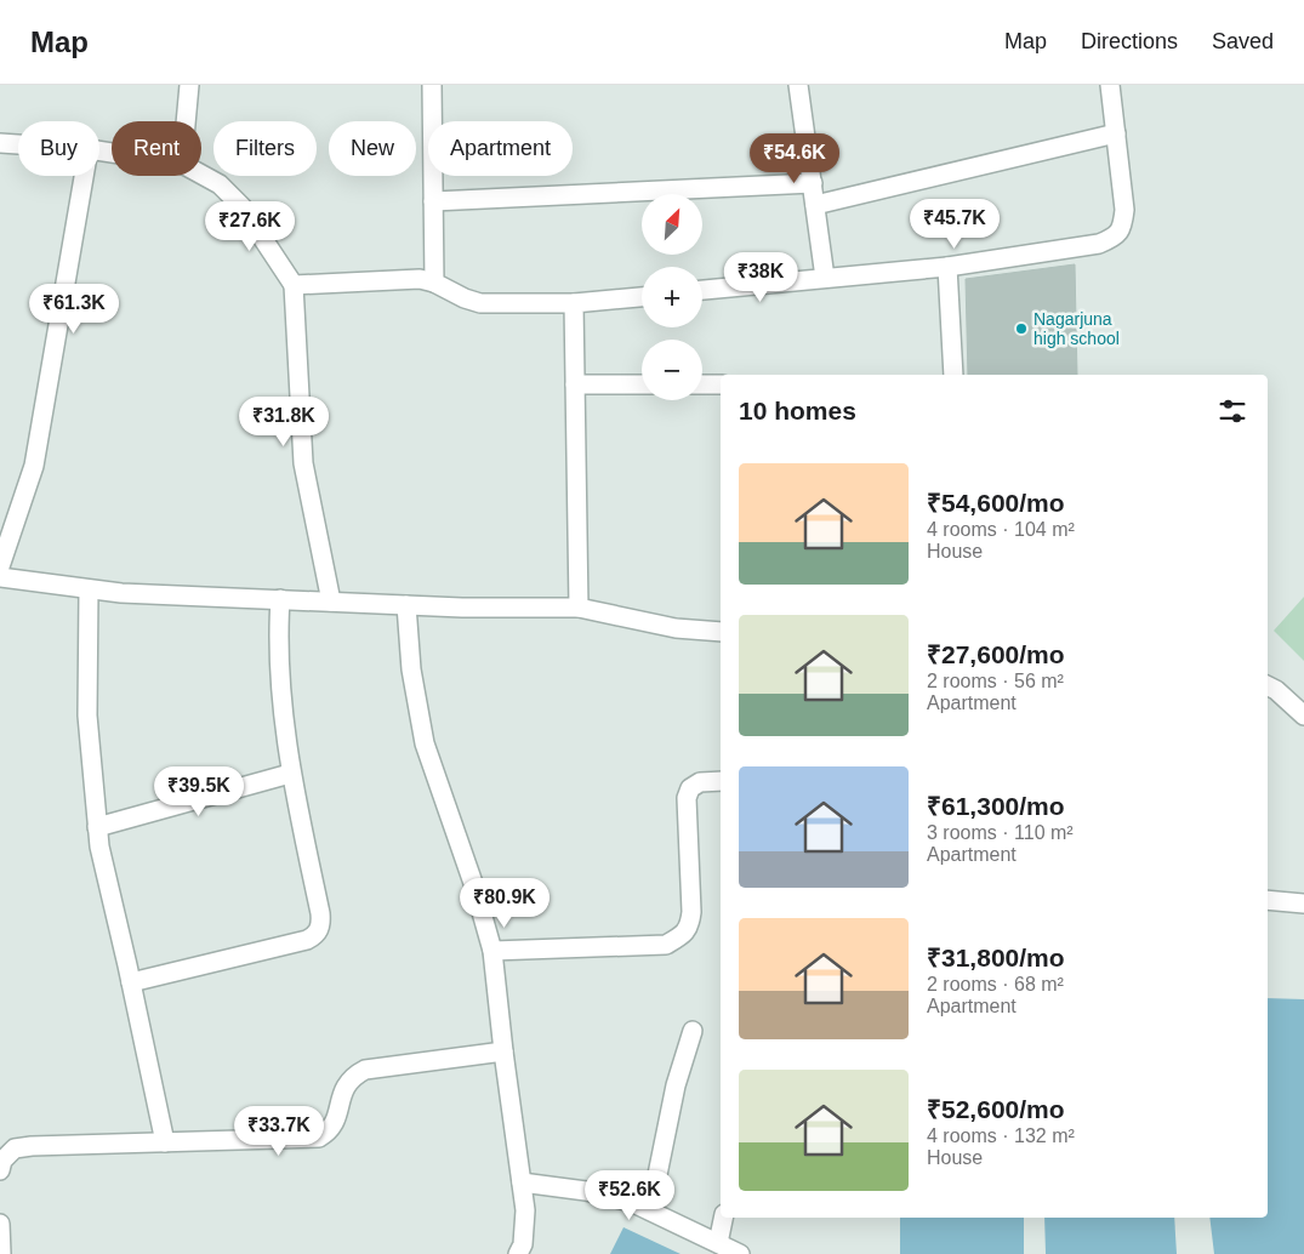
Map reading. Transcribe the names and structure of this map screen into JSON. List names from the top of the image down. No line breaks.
{"places":["Nagarjuna high school"],"north":"top right","page":{"header":"Map","nav":["Map","Directions","Saved"],"chip":["Buy","Rent","Filters","New","Apartment"],"price":["₹54.6K","₹45.7K","₹27.6K","₹38K","₹61.3K","₹31.8K","₹39.5K","₹80.9K","₹33.7K","₹52.6K"],"map_buttons":["+","−"],"heading":"10 homes","list":[{"name":"₹54,600/mo","note":"4 rooms · 104 m² · House"},{"name":"₹27,600/mo","note":"2 rooms · 56 m² · Apartment"},{"name":"₹61,300/mo","note":"3 rooms · 110 m² · Apartment"},{"name":"₹31,800/mo","note":"2 rooms · 68 m² · Apartment"},{"name":"₹52,600/mo","note":"4 rooms · 132 m² · House"}]}}
